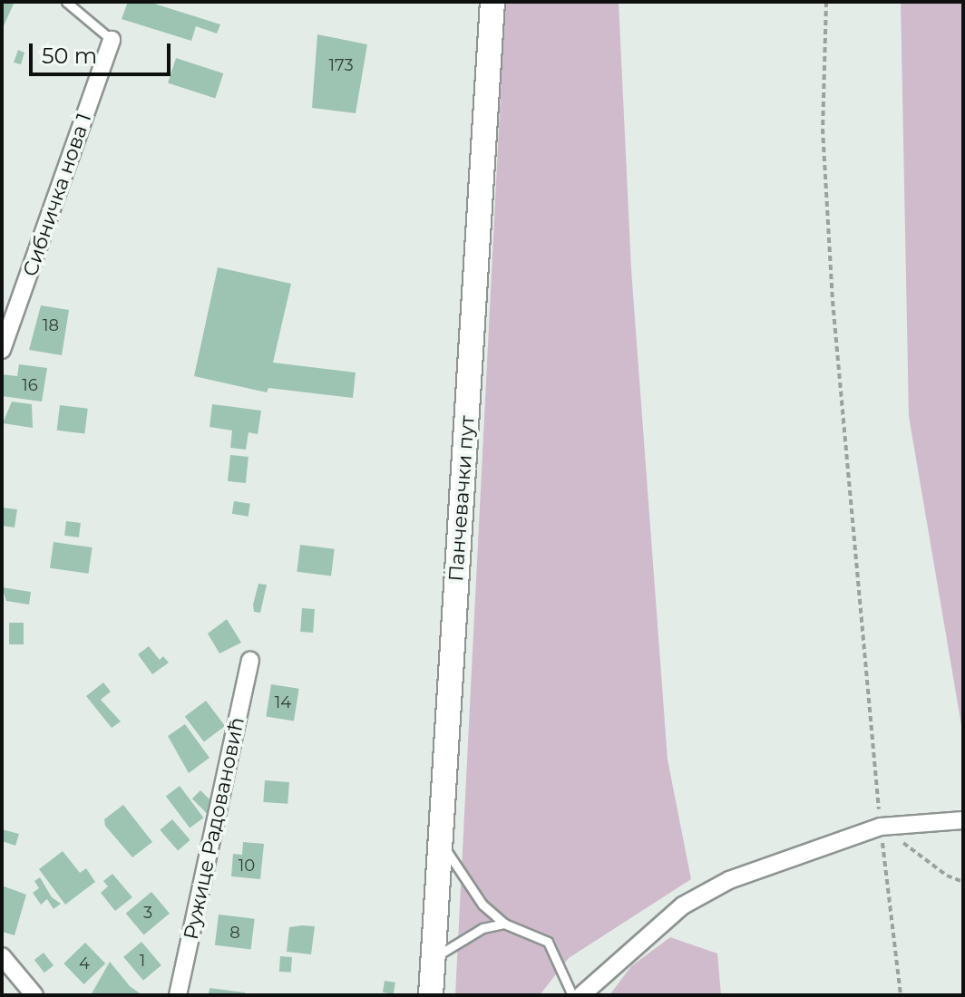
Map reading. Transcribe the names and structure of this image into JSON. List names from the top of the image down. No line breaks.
{"streets":{"main road":["Панчевачки пут"],"street":["Сибничка нова 1","Ружице Радовановић"]},"house_numbers":["173","18","16","14","10","3","8","1","4"],"scale_bar":"50 m"}
